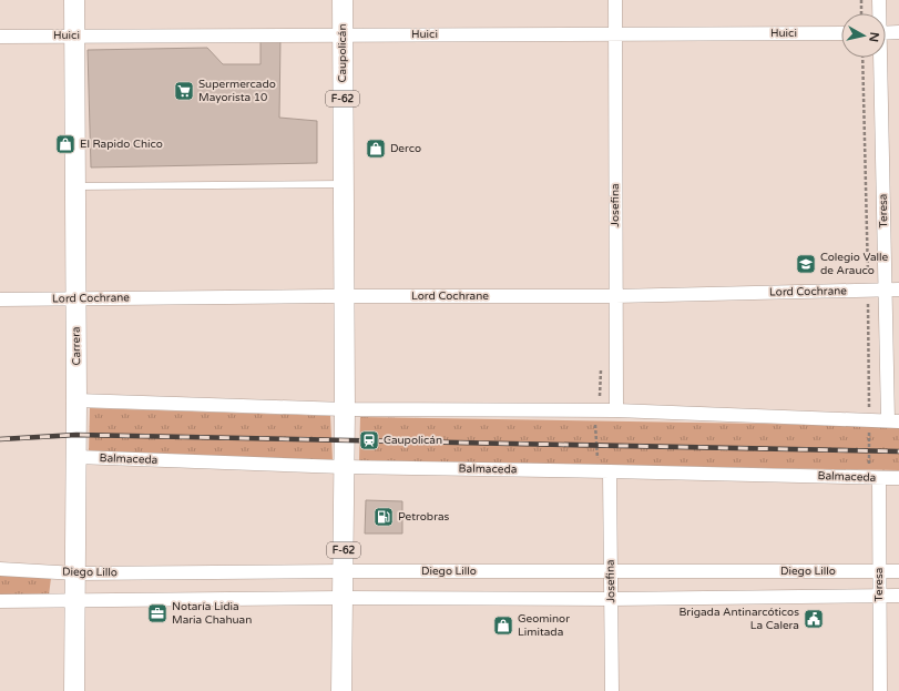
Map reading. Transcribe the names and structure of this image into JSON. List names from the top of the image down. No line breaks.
{"streets":{"main road":["Caupolicán","F-62","Carrera"],"street":["Huici","Josefina","Teresa","Lord Cochrane","Balmaceda","Diego Lillo"]},"crossings":[["Huici","Caupolicán"],["Huici","Josefina"],["Huici","Carrera"],["Caupolicán","Lord Cochrane"],["Caupolicán","Balmaceda"],["Caupolicán","Diego Lillo"],["Josefina","Lord Cochrane"],["Josefina","Balmaceda"],["Josefina","Diego Lillo"],["Teresa","Lord Cochrane"],["Teresa","Balmaceda"],["Teresa","Diego Lillo"],["Lord Cochrane","Carrera"],["Carrera","Balmaceda"],["Carrera","Diego Lillo"]],"places":{"supermarket":["Supermercado Mayorista 10"],"shop":["El Rapido Chico","Derco","Geominor Limitada"],"school or university":["Colegio Valle de Arauco"],"station":["Caupolicán"],"fuel station":["Petrobras"],"office":["Notaría Lidia Maria Chahuan"],"public building":["Brigada Antinarcóticos La Calera"]},"north":"right"}
